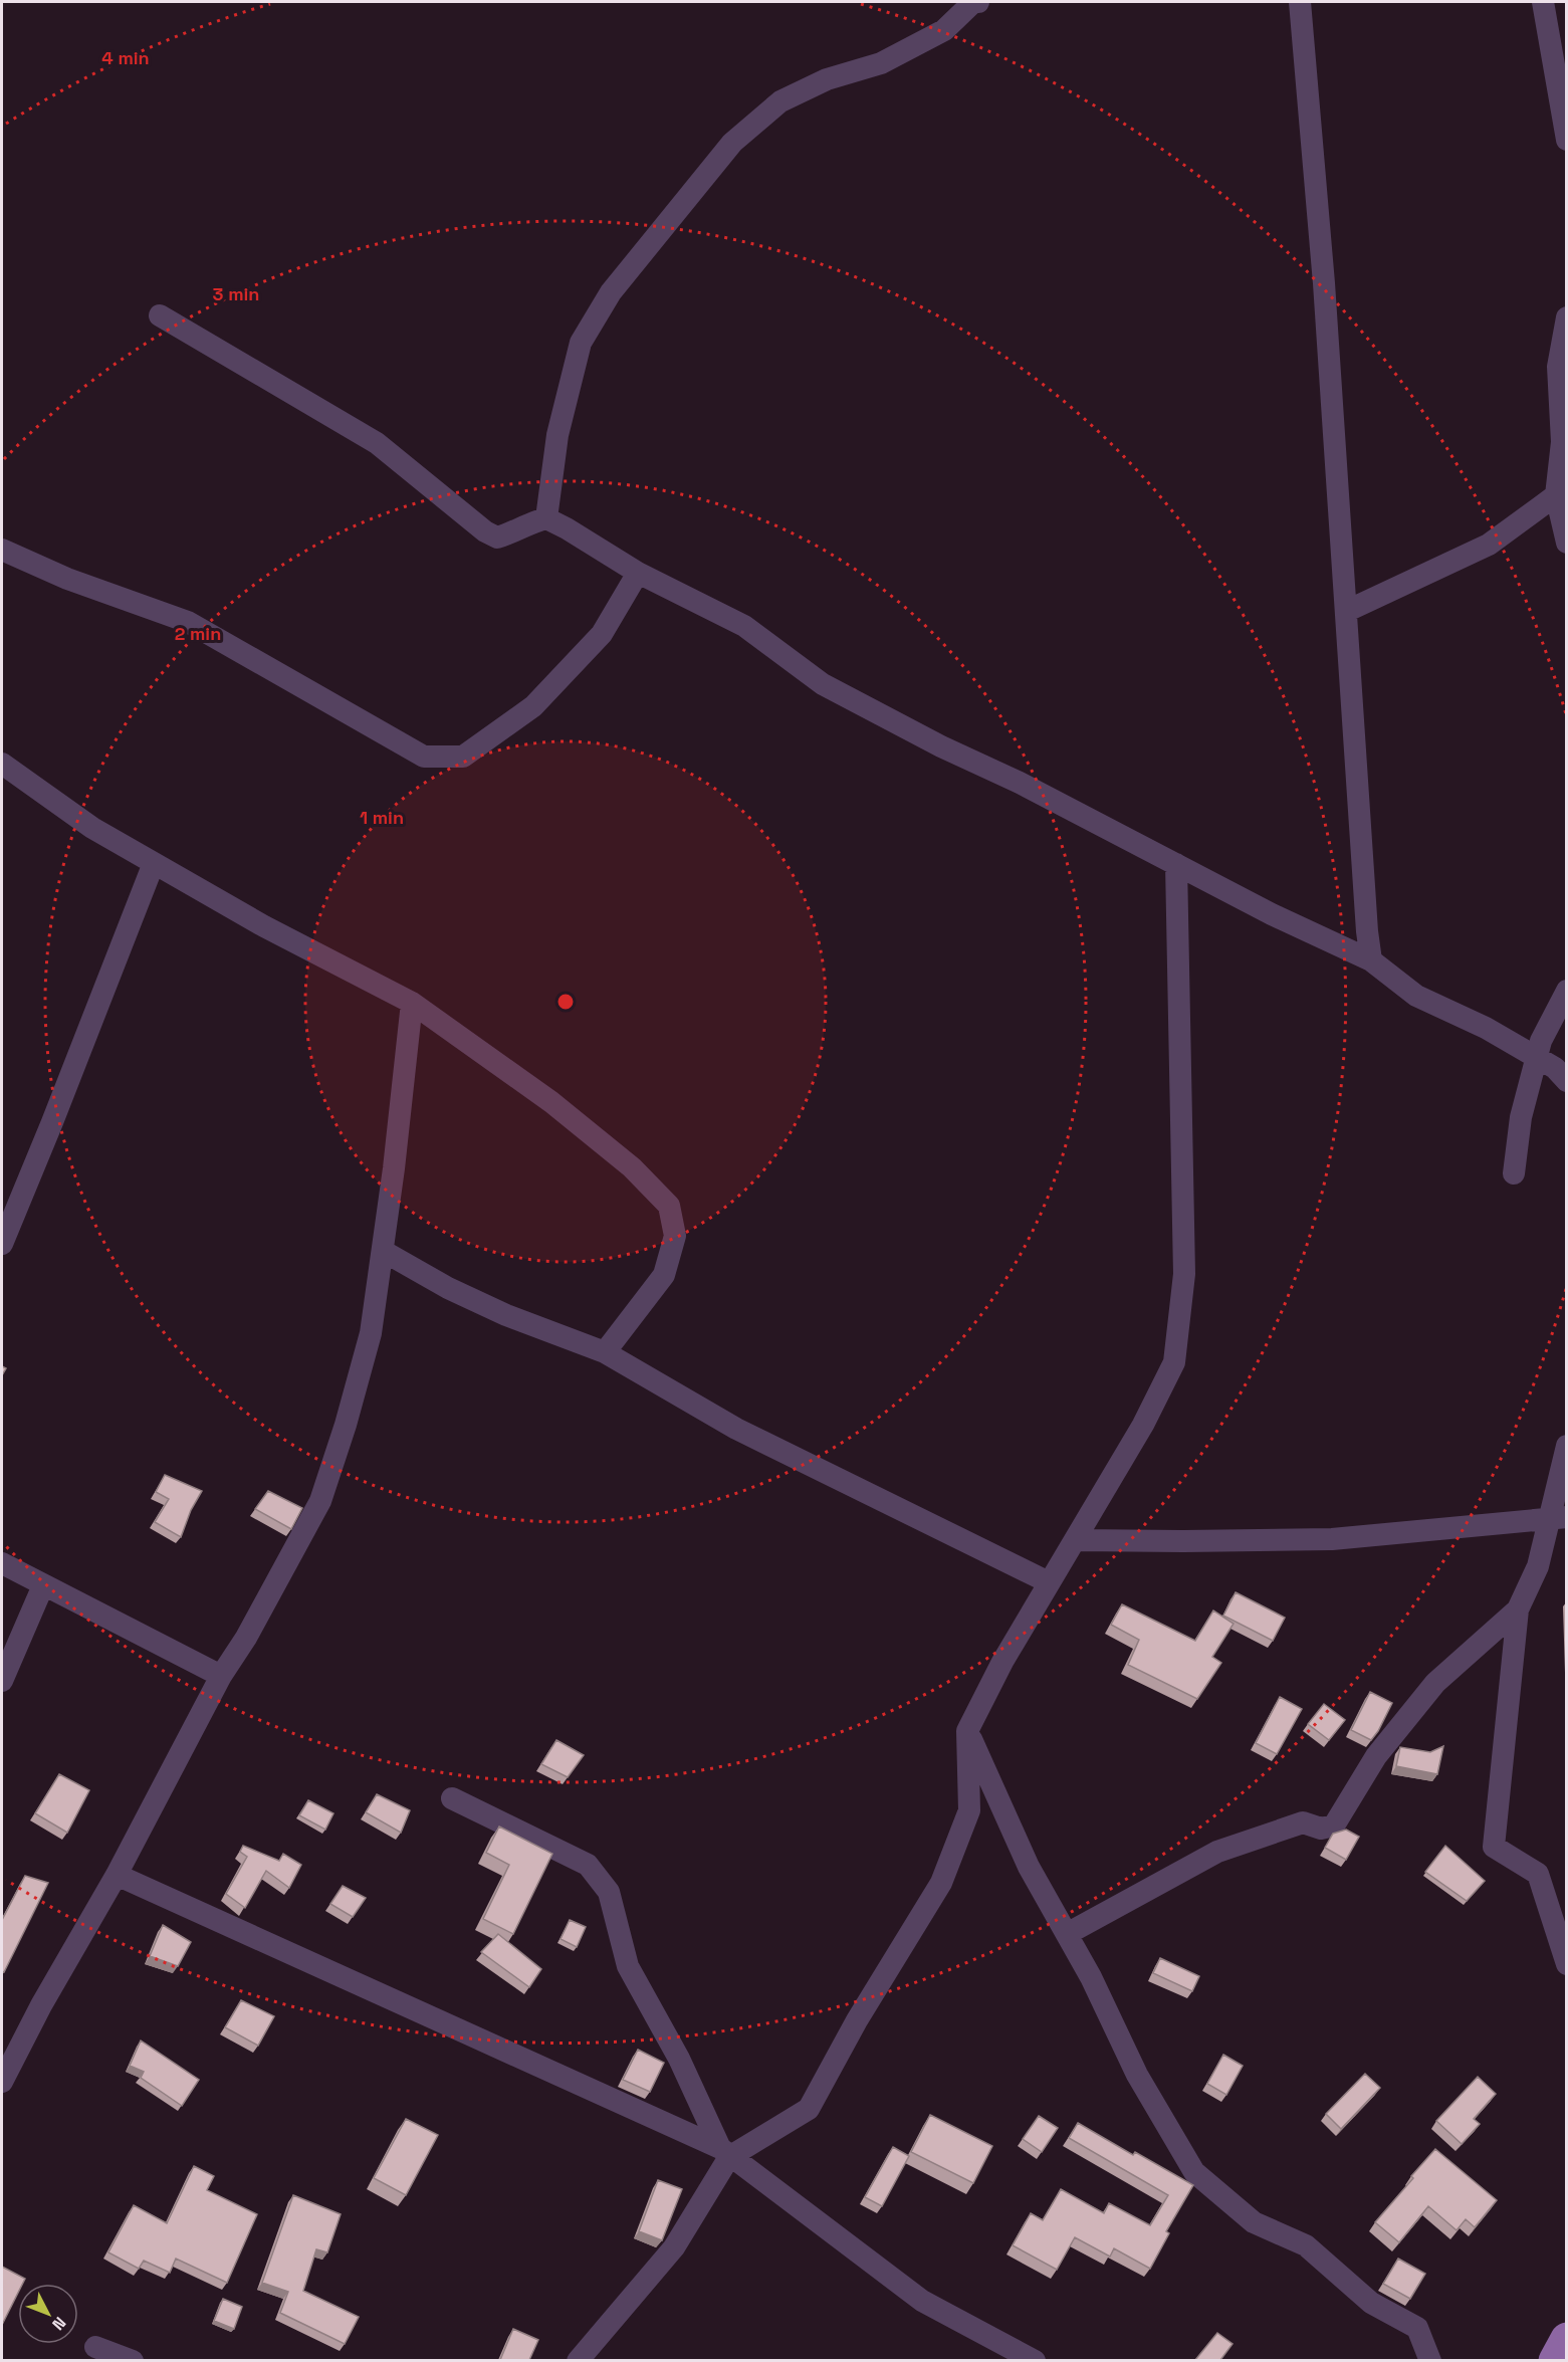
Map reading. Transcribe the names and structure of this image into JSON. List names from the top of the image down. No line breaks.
{"north":"bottom right","rings":["4 min","3 min","2 min","1 min"]}
